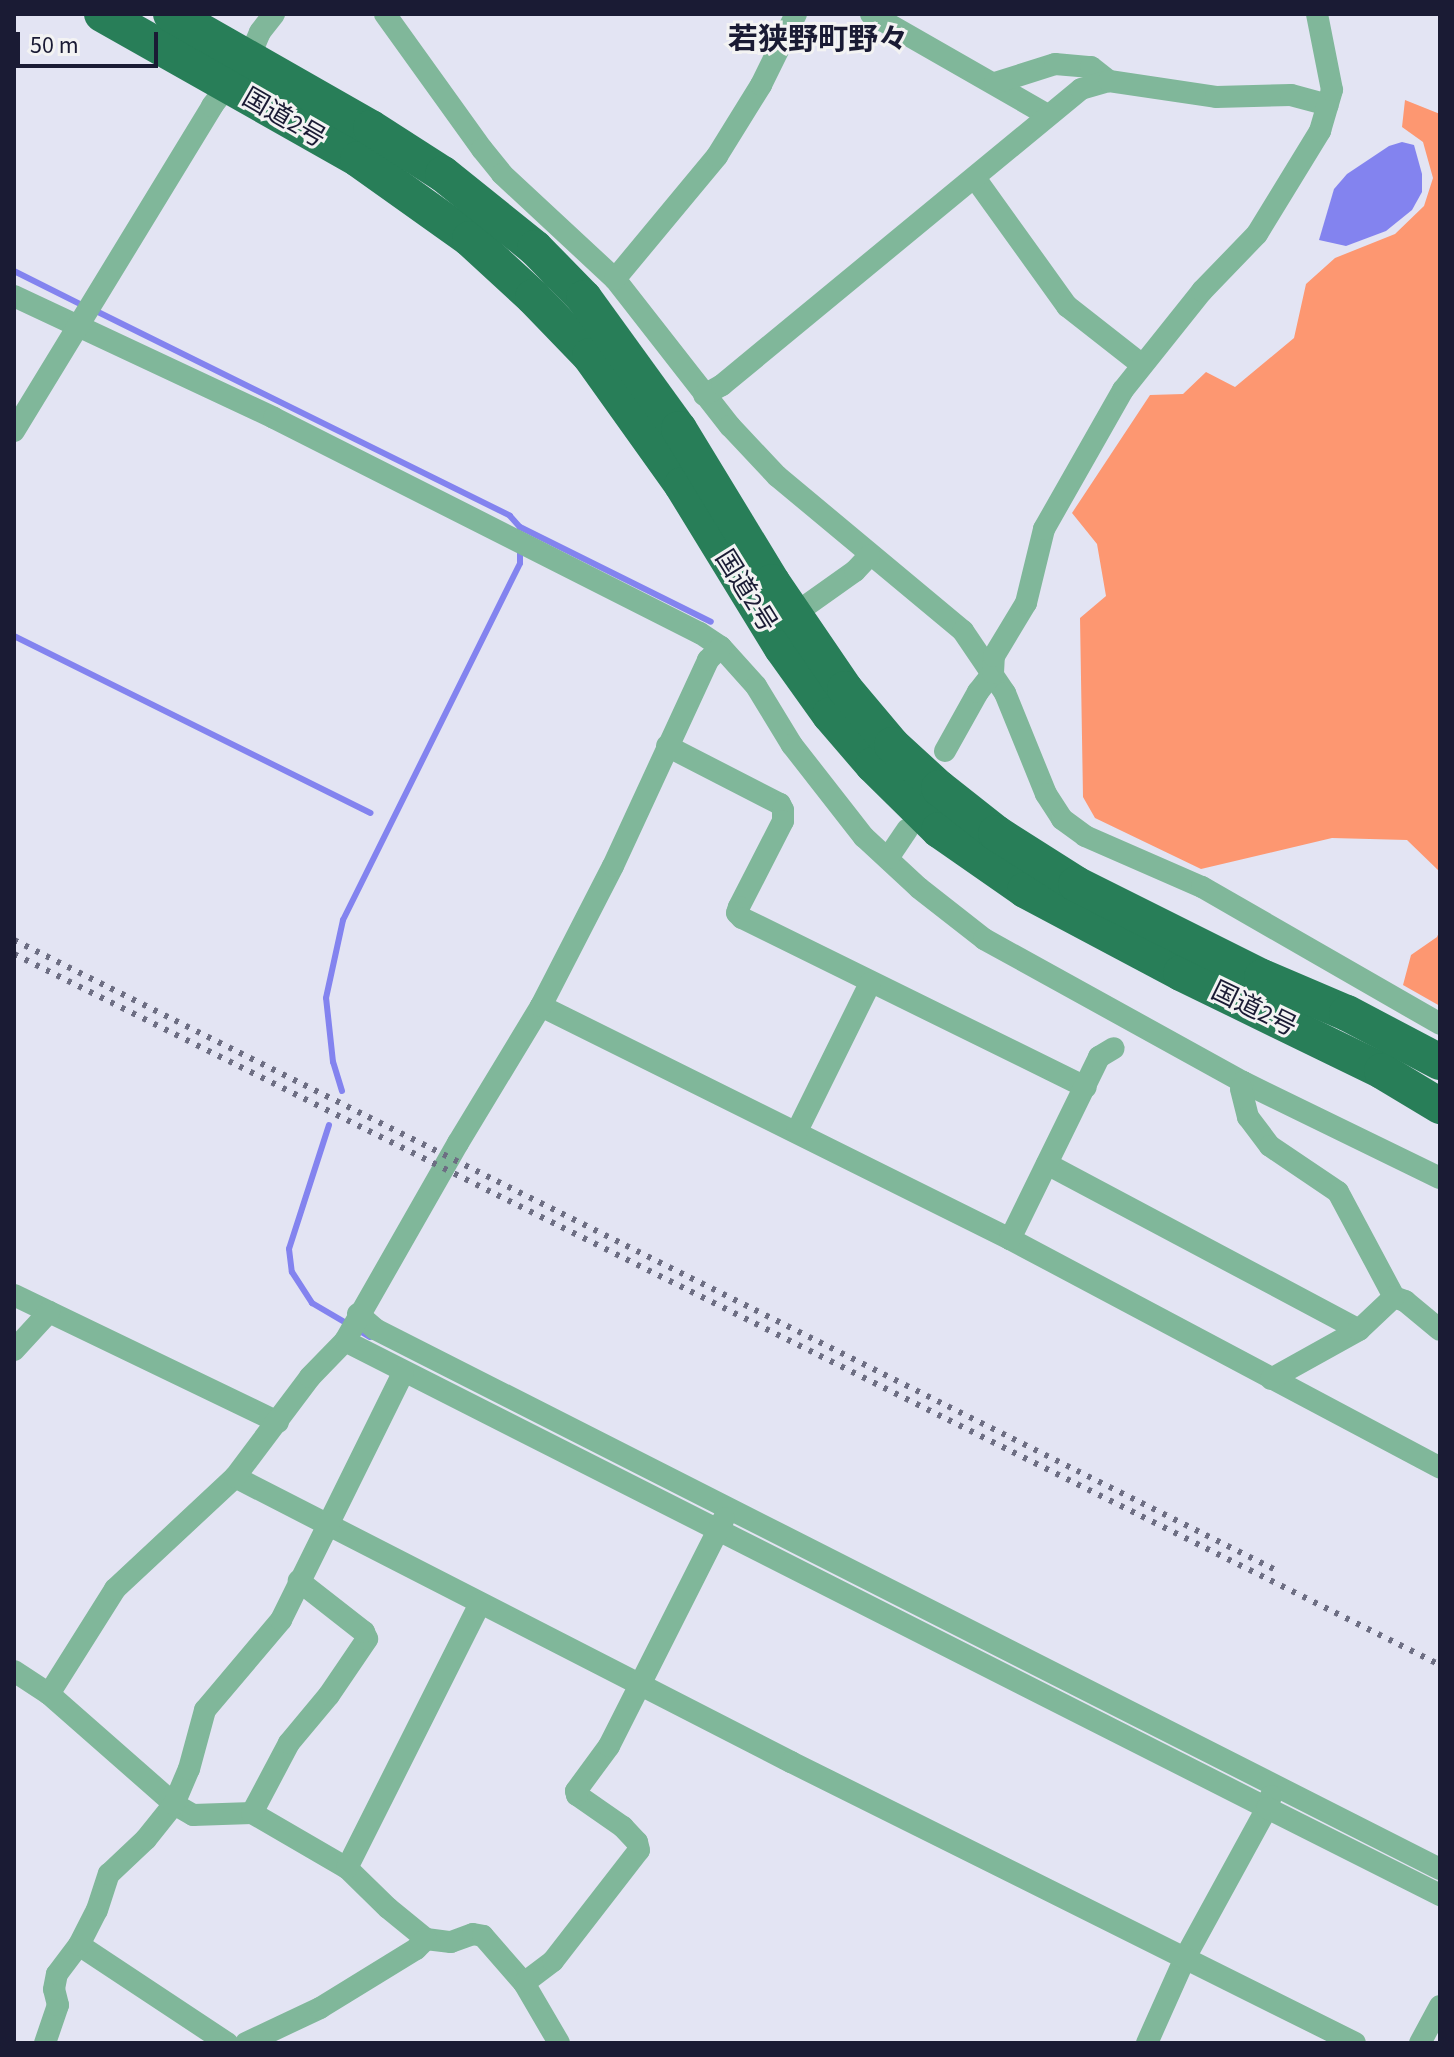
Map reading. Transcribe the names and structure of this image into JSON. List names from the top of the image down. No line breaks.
{"streets":{"highway":["国道2号"]},"districts":["若狭野町野々"],"scale_bar":"50 m"}
